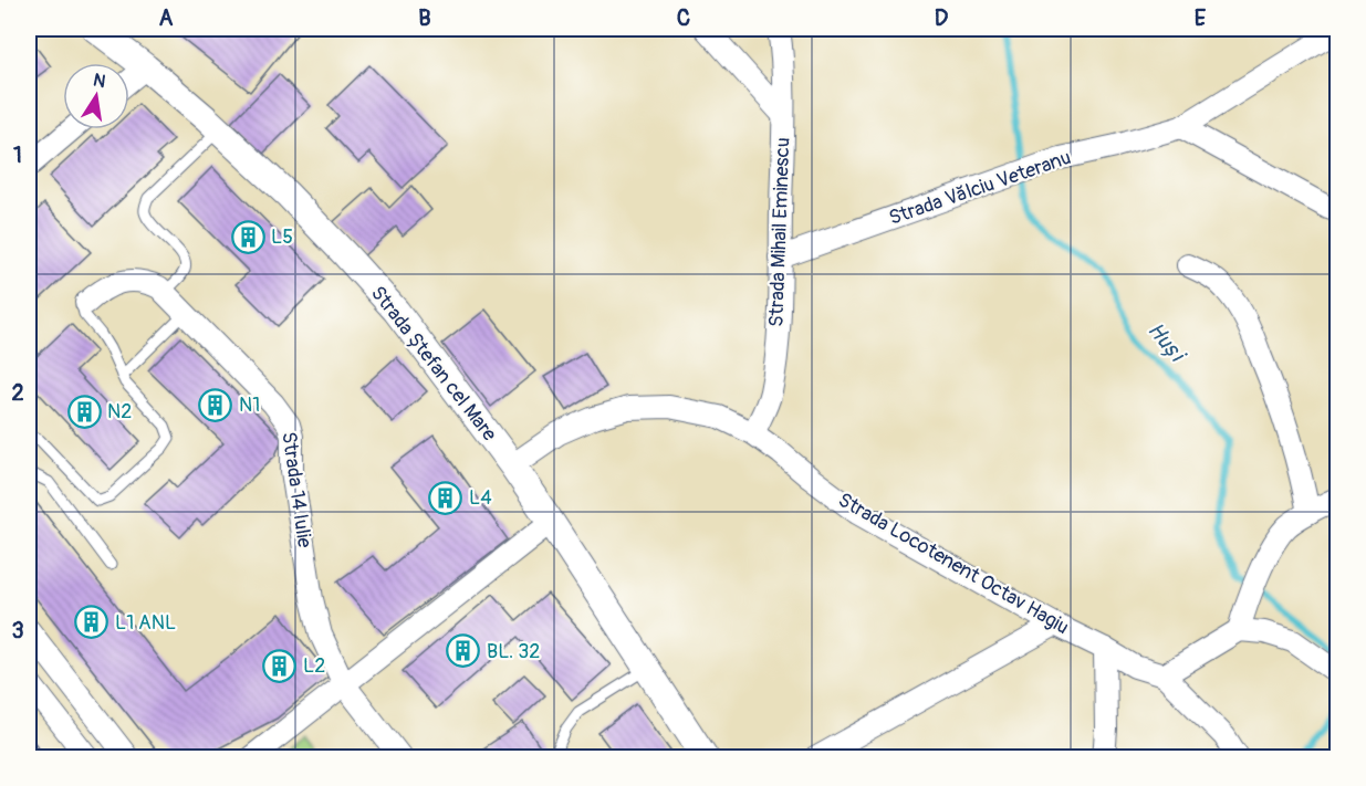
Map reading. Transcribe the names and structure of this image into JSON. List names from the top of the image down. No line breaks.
{"streets":{"street":["Strada Vălciu Veteranu","Strada Mihail Eminescu","Strada Ștefan cel Mare","Strada 14 Iulie","Strada Locotenent Octav Hagiu"]},"crossings":[["Strada Vălciu Veteranu","Strada Mihail Eminescu"],["Strada Mihail Eminescu","Strada Locotenent Octav Hagiu"],["Strada Ștefan cel Mare","Strada Locotenent Octav Hagiu"]],"water":["Huși"],"places":{"building":["L5","N1","N2","L4","L1 ANL","BL. 32","L2"]},"north":"top","grid":{"columns":["A","B","C","D","E"],"rows":["1","2","3"]}}
